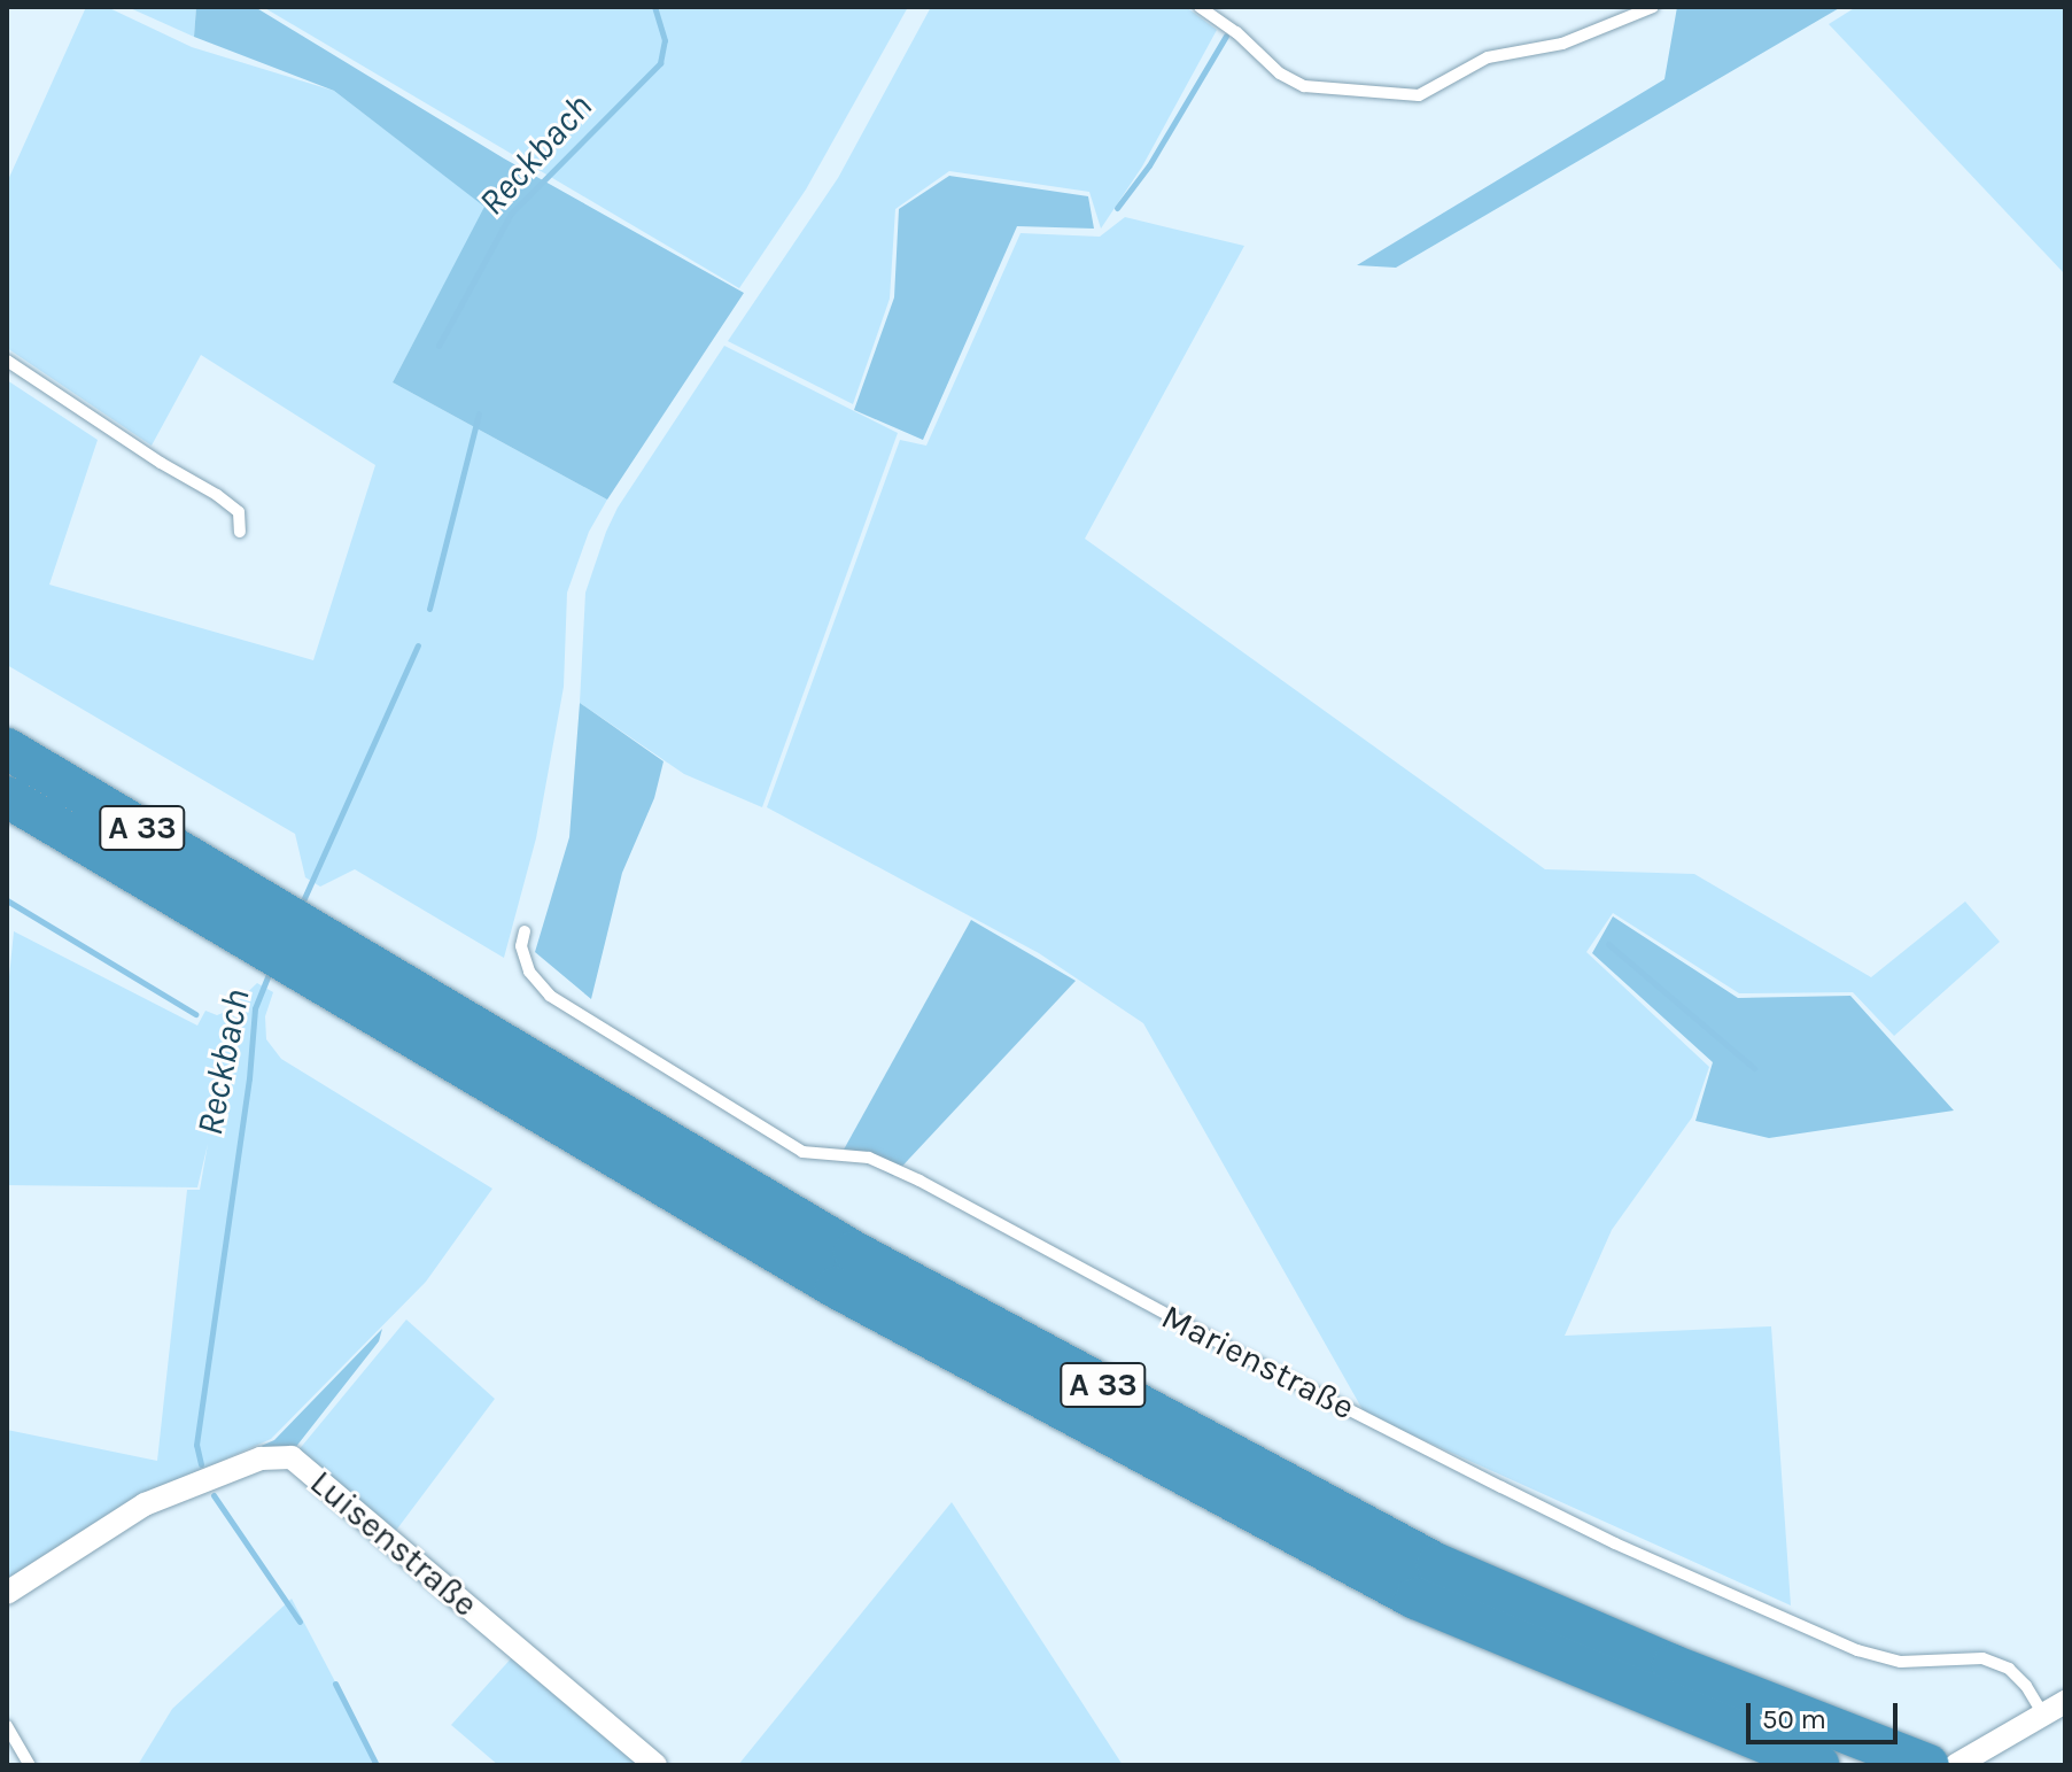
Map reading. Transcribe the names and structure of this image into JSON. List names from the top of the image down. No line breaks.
{"streets":{"highway":["A 33"],"street":["Luisenstraße"],"lane":["Marienstraße"]},"water":["Reckbach"],"scale_bar":"50 m"}
